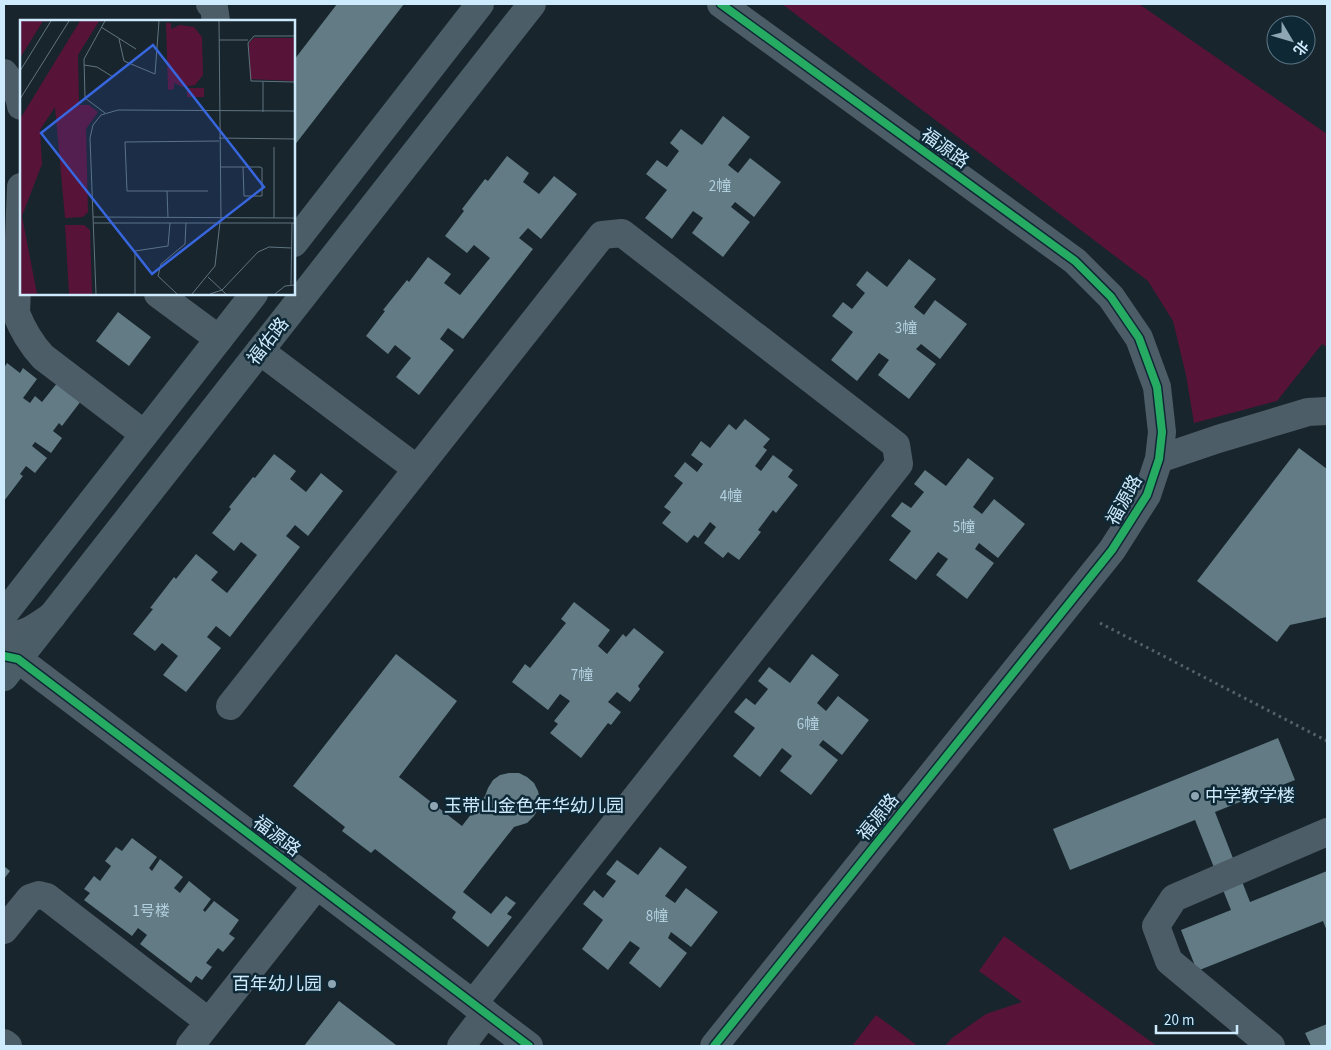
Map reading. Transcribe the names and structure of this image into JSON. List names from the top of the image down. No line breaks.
{"streets":{"main road":["福佑路"],"street":["福源路"]},"crossings":[["福源路","福佑路"]],"places":["中学教学楼","玉带山金色年华幼儿园","百年幼儿园"],"house_numbers":["2幢","3幢","4幢","5幢","7幢","6幢","1号楼","8幢"],"scale_bar":"20 m","north":"bottom right"}
